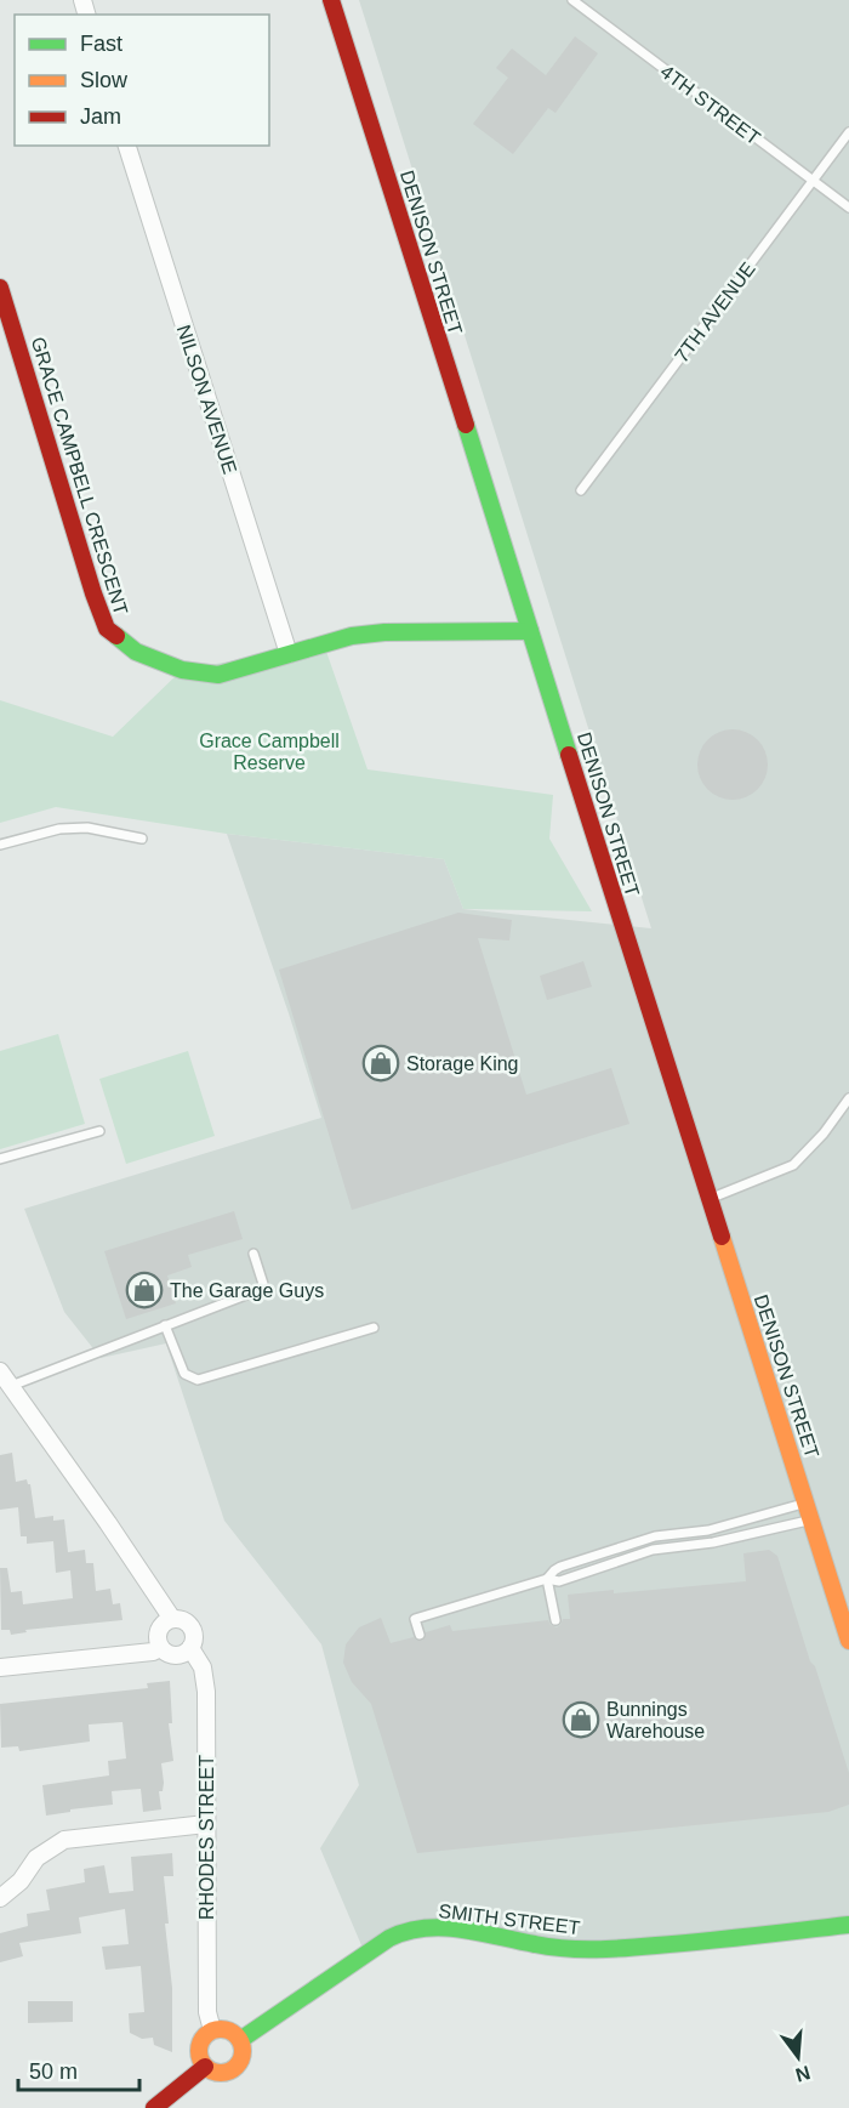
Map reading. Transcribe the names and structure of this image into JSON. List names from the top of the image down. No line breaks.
{"streets":{"main road":["DENISON STREET","GRACE CAMPBELL CRESCENT","SMITH STREET"],"street":["NILSON AVENUE","RHODES STREET"],"lane":["4TH STREET","7TH AVENUE"]},"crossings":[["4TH STREET","7TH AVENUE"],["DENISON STREET","GRACE CAMPBELL CRESCENT"],["NILSON AVENUE","GRACE CAMPBELL CRESCENT"],["RHODES STREET","SMITH STREET"]],"parks":["Grace Campbell Reserve"],"places":{"shop":["Storage King","The Garage Guys","Bunnings Warehouse"]},"legend":["Fast","Slow","Jam"],"scale_bar":"50 m","north":"bottom"}
